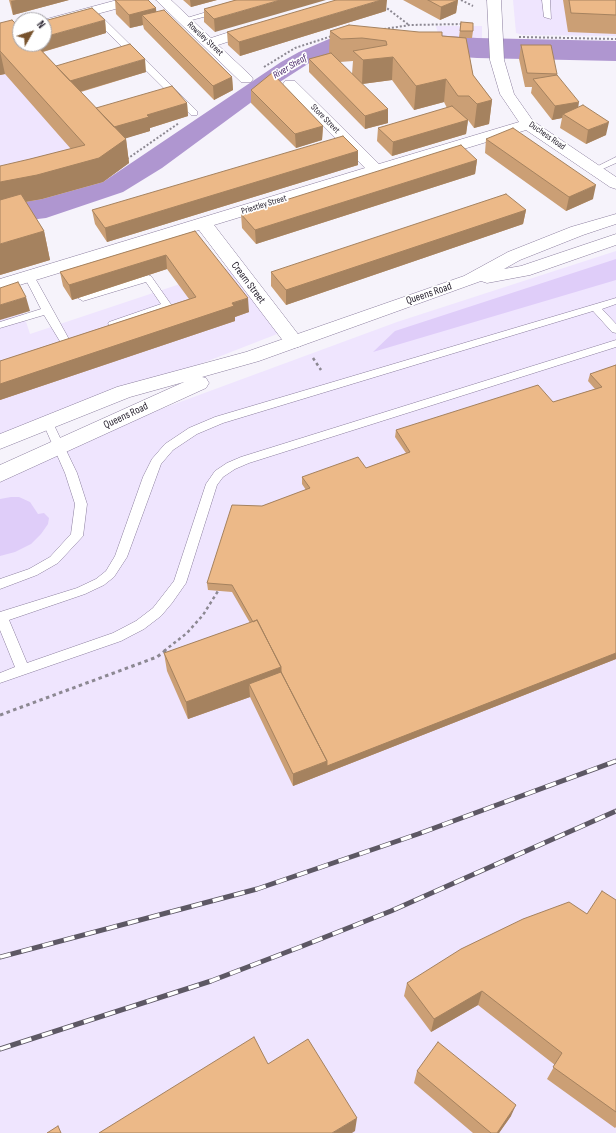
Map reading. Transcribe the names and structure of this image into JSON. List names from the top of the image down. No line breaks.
{"streets":{"main road":["Rowsley Street","Store Street","Duchess Road","Priestley Street","Cream Street","Queens Road"]},"crossings":[["Store Street","Priestley Street"],["Duchess Road","Priestley Street"],["Priestley Street","Cream Street"],["Cream Street","Queens Road"]],"water":["River Sheaf"],"north":"top right"}
